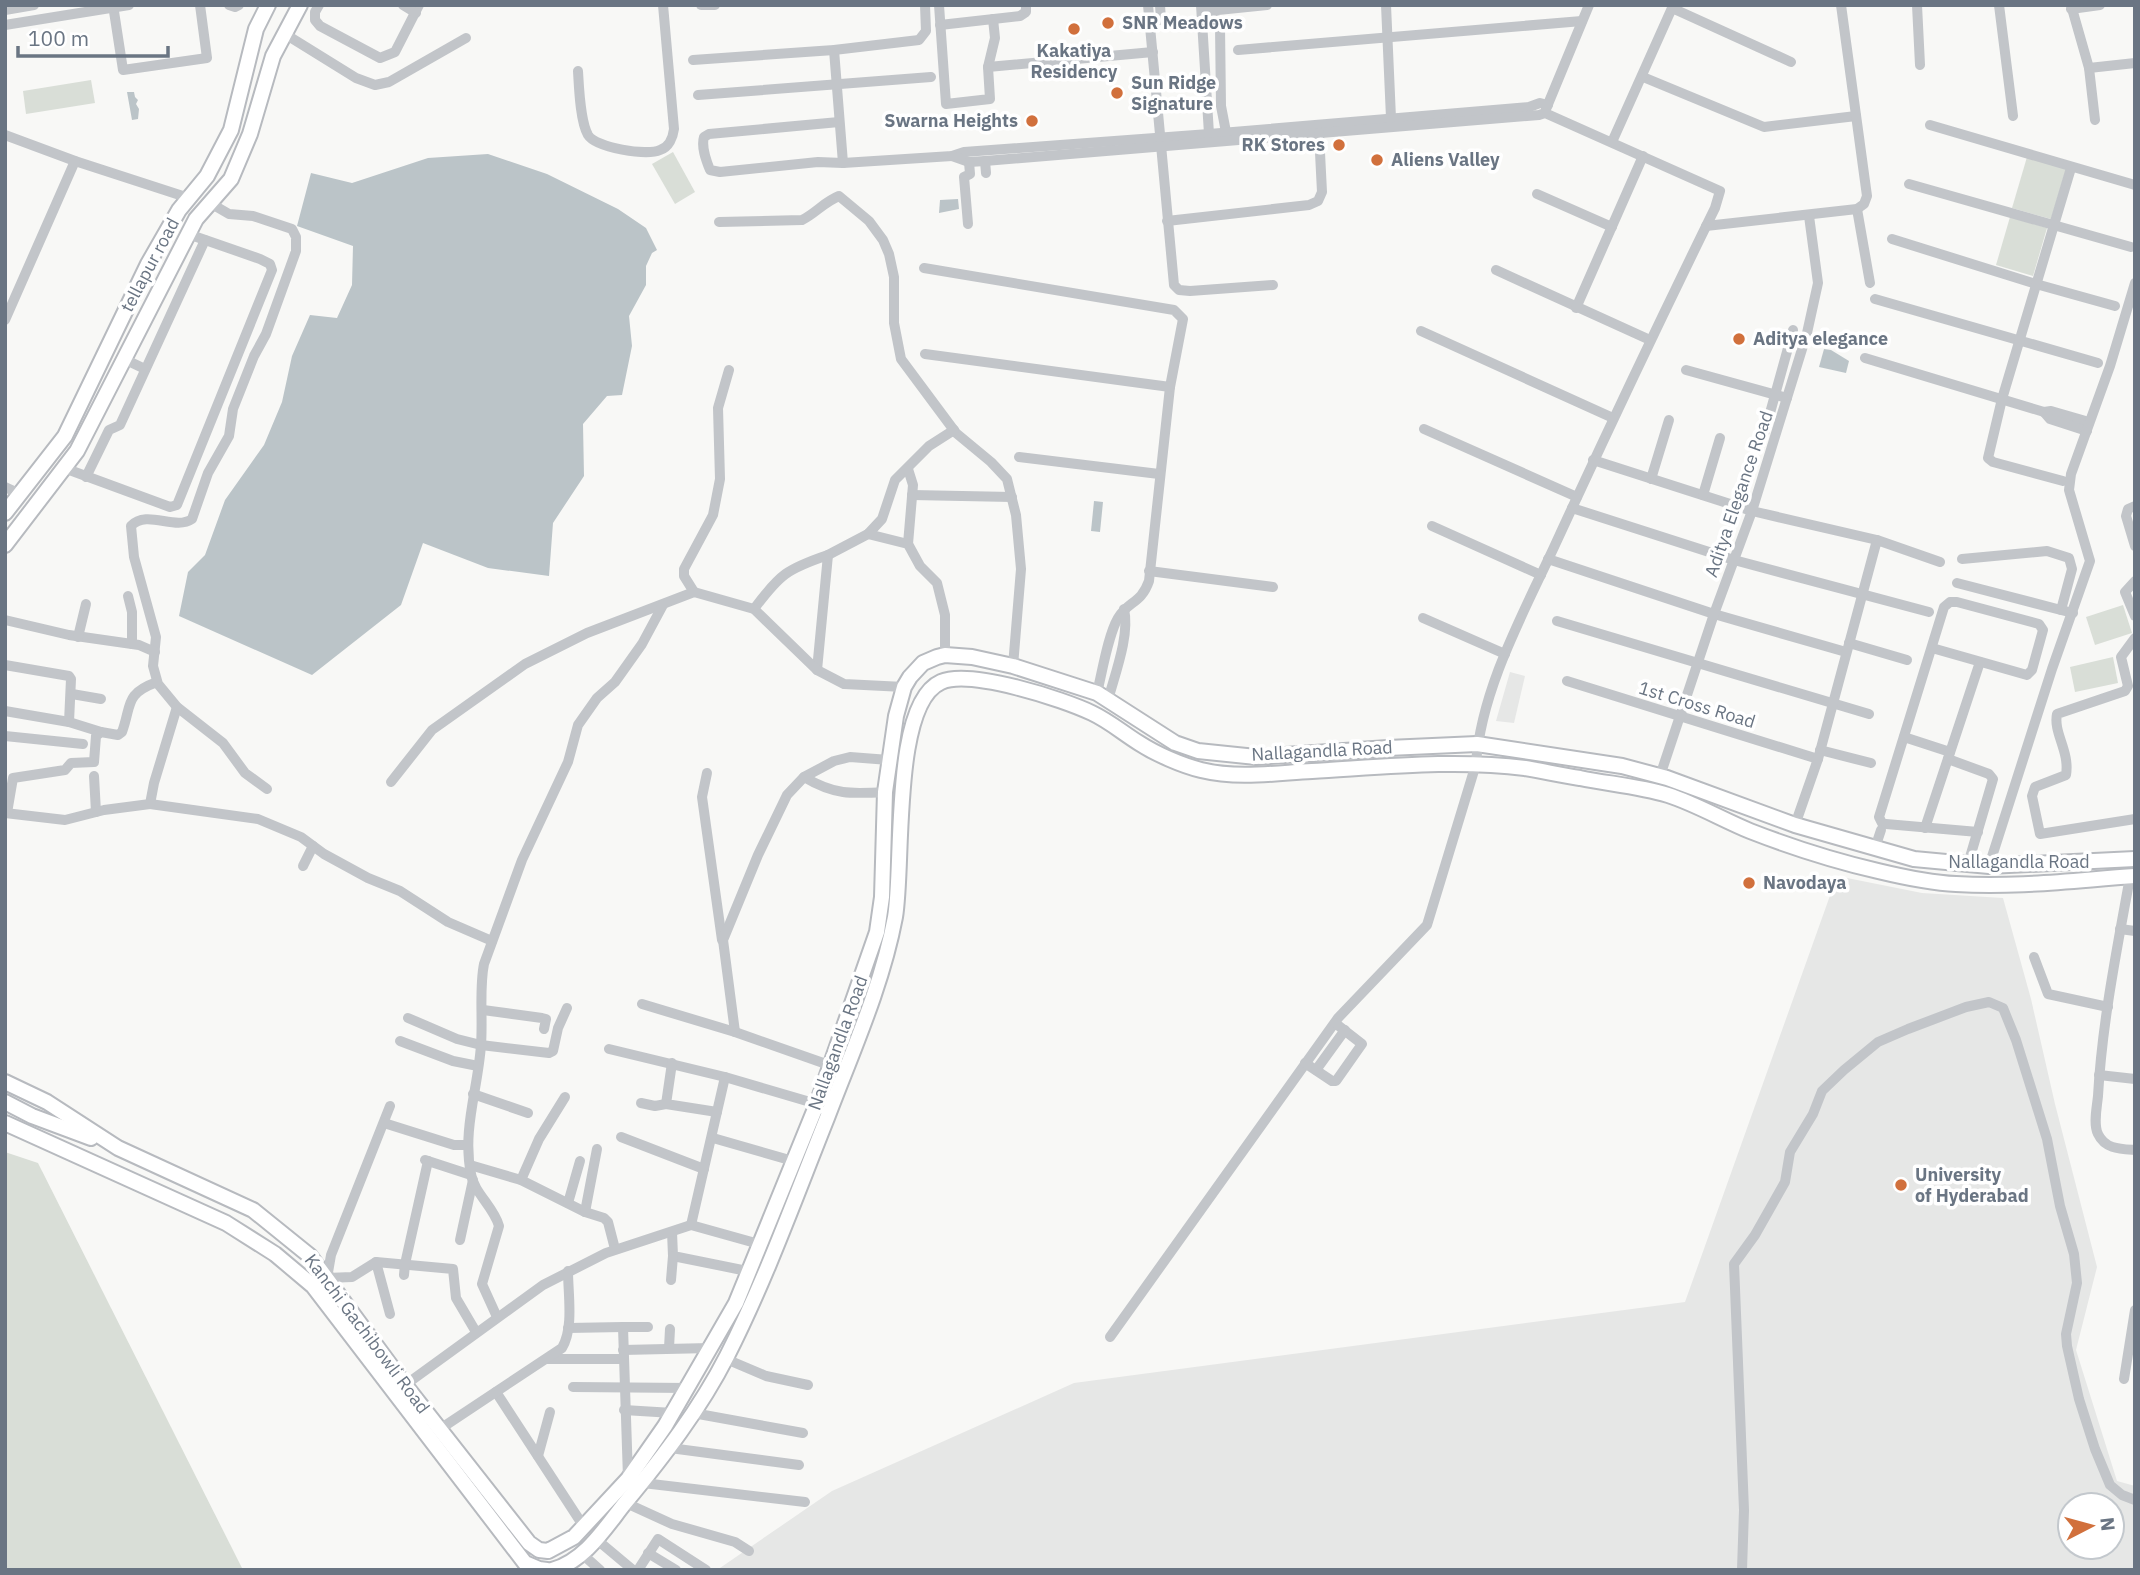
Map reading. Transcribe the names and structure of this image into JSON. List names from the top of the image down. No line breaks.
{"streets":{"main road":["tellapur road","Nallagandla Road","Kanchi Gachibowli Road"],"street":["Aditya Elegance Road","1st Cross Road"]},"crossings":[["Aditya Elegance Road","1st Cross Road"],["Aditya Elegance Road","Nallagandla Road"],["Nallagandla Road","Kanchi Gachibowli Road"]],"places":["SNR Meadows","Kakatiya Residency","Sun Ridge Signature","Swarna Heights","RK Stores","Aliens Valley","Aditya elegance","Navodaya","University of Hyderabad"],"scale_bar":"100 m","north":"right"}
